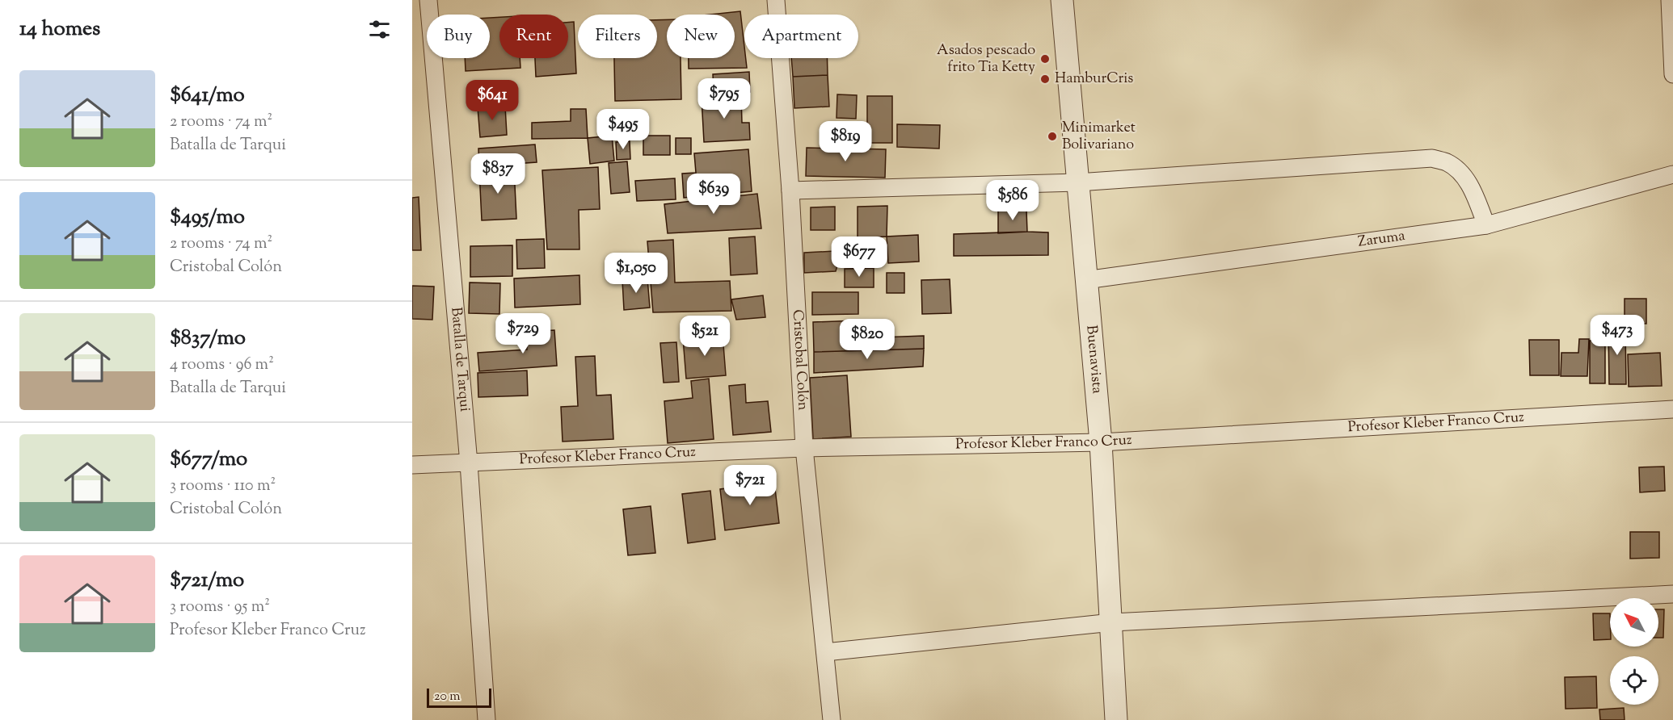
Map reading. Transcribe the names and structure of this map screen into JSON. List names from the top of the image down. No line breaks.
{"streets":{"street":["Zaruma","Batalla de Tarqui","Cristobal Colón","Buenavista","Profesor Kleber Franco Cruz"]},"crossings":[["Zaruma","Buenavista"],["Batalla de Tarqui","Profesor Kleber Franco Cruz"],["Cristobal Colón","Profesor Kleber Franco Cruz"],["Buenavista","Profesor Kleber Franco Cruz"]],"places":["Asados pescado frito Tia Ketty","HamburCris","Minimarket Bolivariano"],"scale_bar":"20 m","north":"top left","page":{"heading":"14 homes","chip":["Buy","Rent","Filters","New","Apartment"],"list":[{"name":"$641/mo","note":"2 rooms · 74 m² · Batalla de Tarqui"},{"name":"$495/mo","note":"2 rooms · 74 m² · Cristobal Colón"},{"name":"$837/mo","note":"4 rooms · 96 m² · Batalla de Tarqui"},{"name":"$677/mo","note":"3 rooms · 110 m² · Cristobal Colón"},{"name":"$721/mo","note":"3 rooms · 95 m² · Profesor Kleber Franco Cruz"}],"price":["$795","$641","$495","$819","$837","$639","$586","$677","$1,050","$729","$473","$521","$820","$721"],"scale":"20 m"}}
